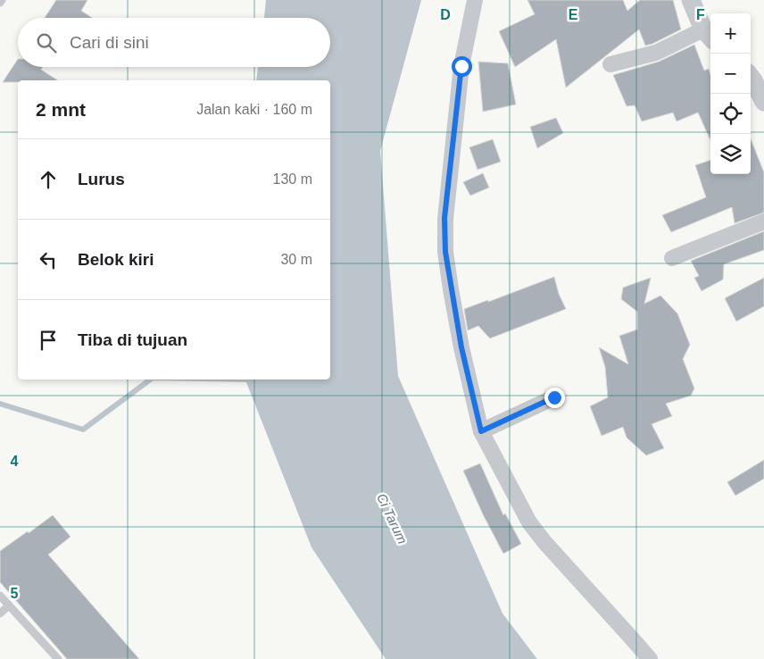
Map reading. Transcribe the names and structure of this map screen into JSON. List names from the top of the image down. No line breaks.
{"water":["Ci Tarum"],"page":{"map_buttons":["+","−"],"search":"Cari di sini","heading":["2 mnt","Jalan kaki · 160 m"],"list":[["Lurus","130 m"],["Belok kiri","30 m"],"Tiba di tujuan"]},"grid":{"columns":["D","E","F"],"rows":["4","5"]}}
